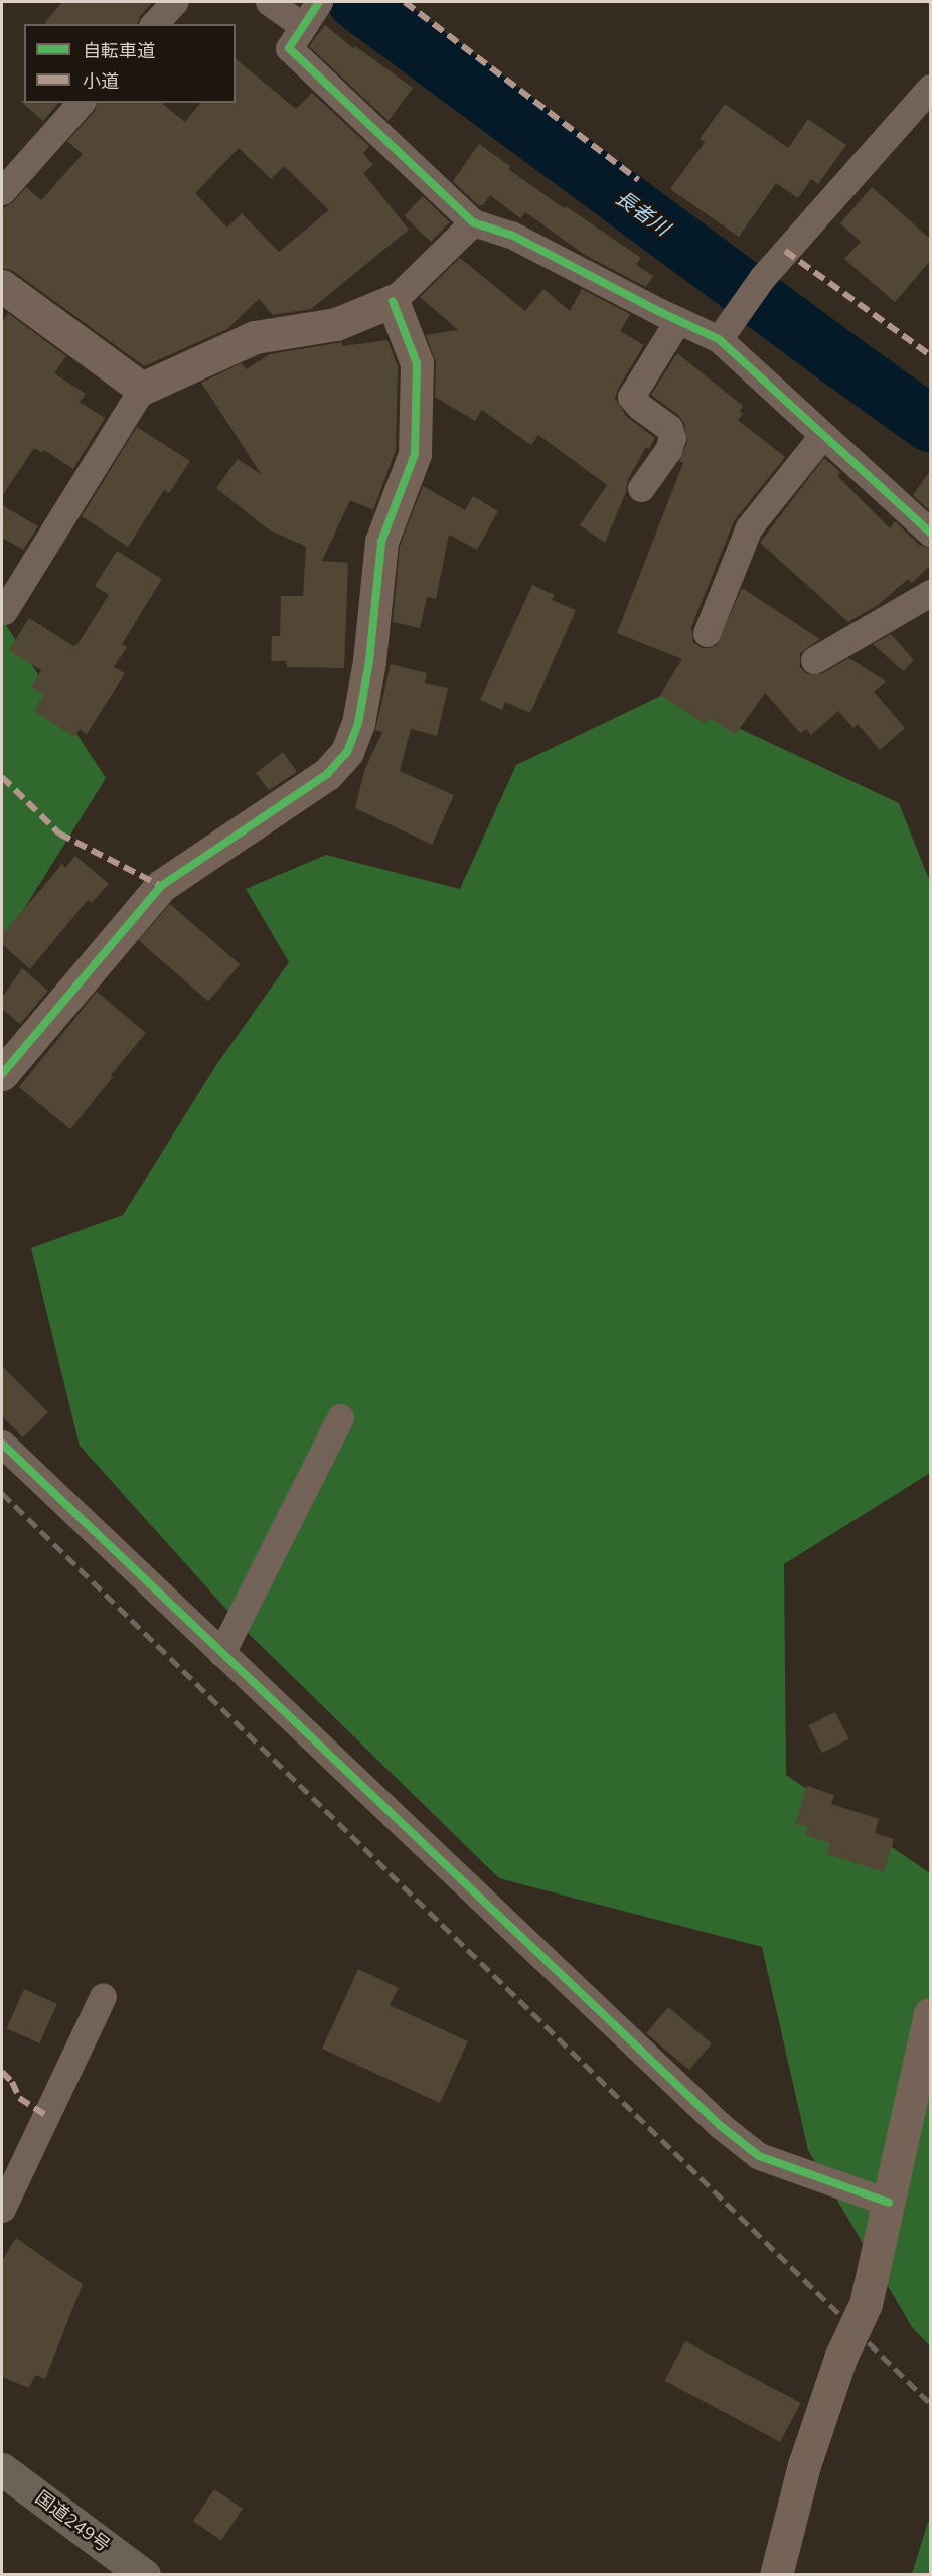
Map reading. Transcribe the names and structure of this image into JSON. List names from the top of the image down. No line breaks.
{"streets":{"highway":["国道249号"]},"water":["長者川"],"legend":["自転車道","小道"]}
